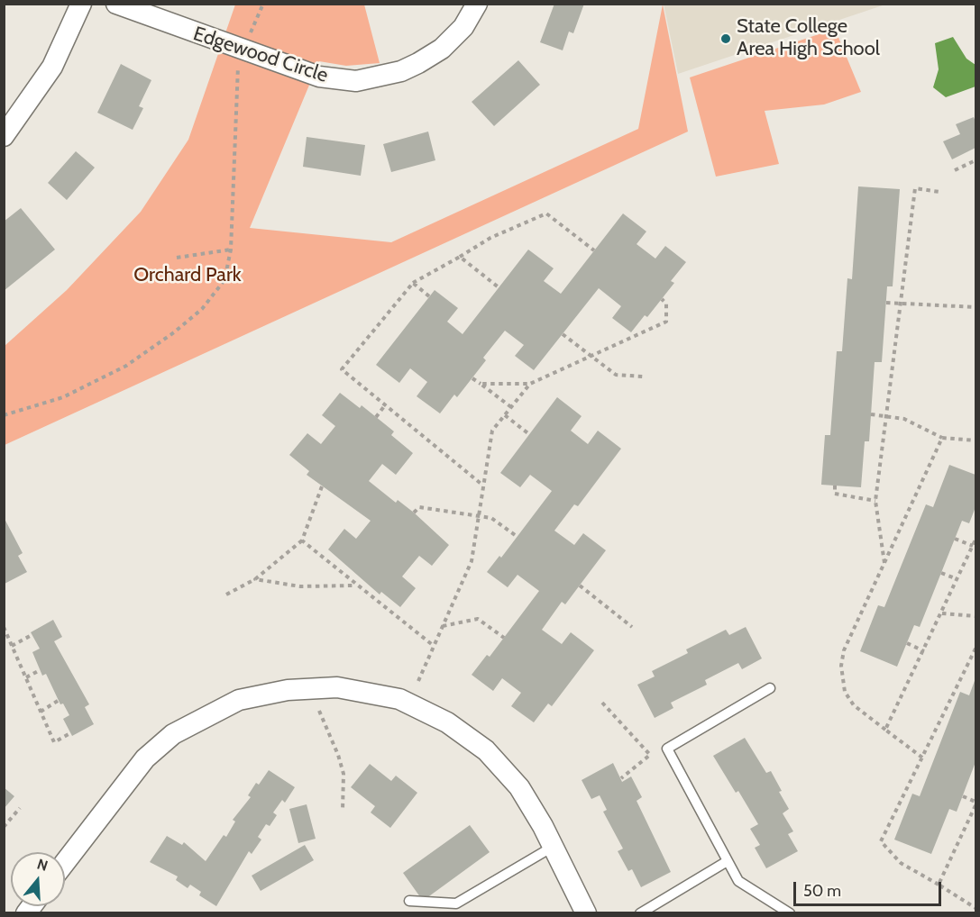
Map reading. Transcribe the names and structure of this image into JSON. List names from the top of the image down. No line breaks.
{"streets":{"street":["Edgewood Circle"]},"parks":["Orchard Park"],"places":["State College Area High School"],"scale_bar":"50 m","north":"top"}
